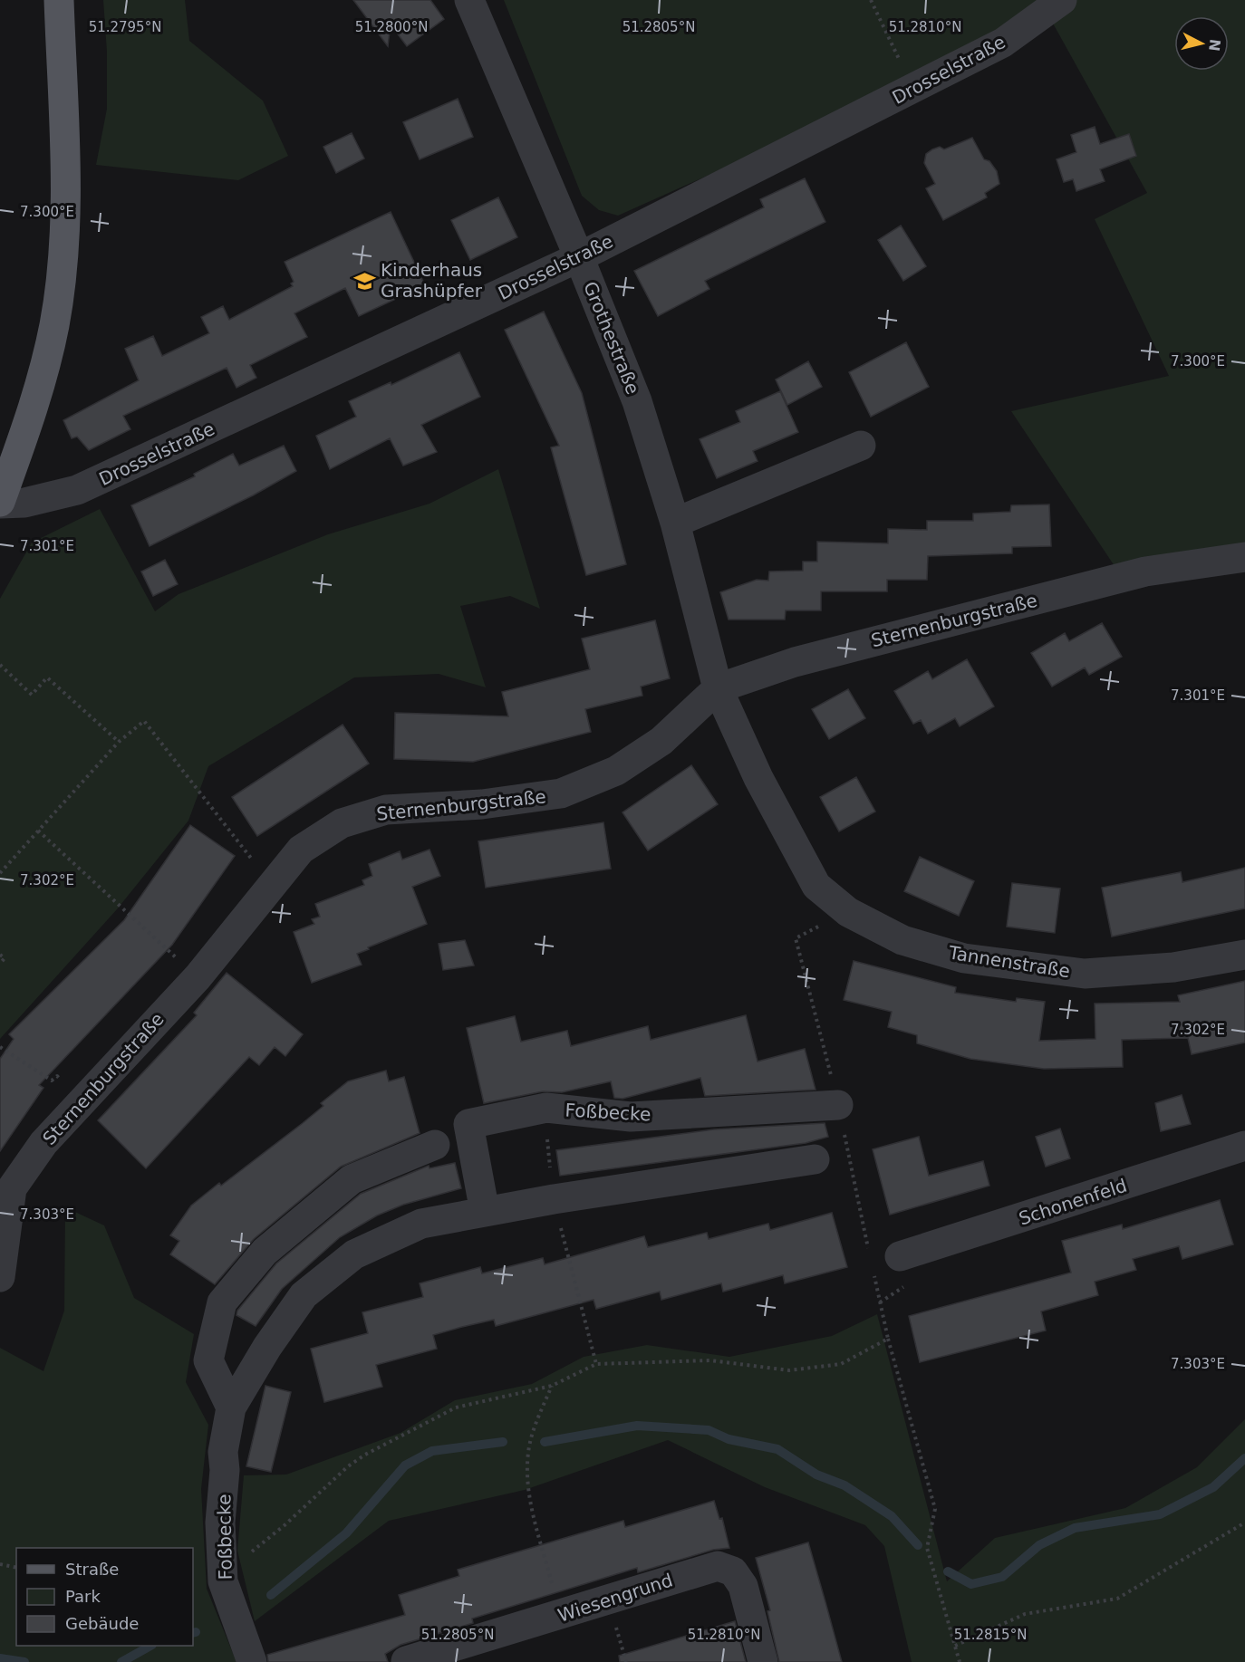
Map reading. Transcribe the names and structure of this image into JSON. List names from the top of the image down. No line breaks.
{"streets":{"street":["Drosselstraße","Grothestraße","Sternenburgstraße","Tannenstraße","Foßbecke","Schonenfeld","Wiesengrund"]},"crossings":[["Drosselstraße","Grothestraße"],["Grothestraße","Sternenburgstraße"],["Grothestraße","Tannenstraße"],["Sternenburgstraße","Tannenstraße"]],"places":{"school or university":["Kinderhaus Grashüpfer"]},"legend":["Straße","Park","Gebäude"],"north":"right","coordinates":["51.2795°N","51.2800°N","51.2805°N","51.2810°N","7.300°E","7.301°E","7.302°E","7.303°E","51.2815°N"]}
